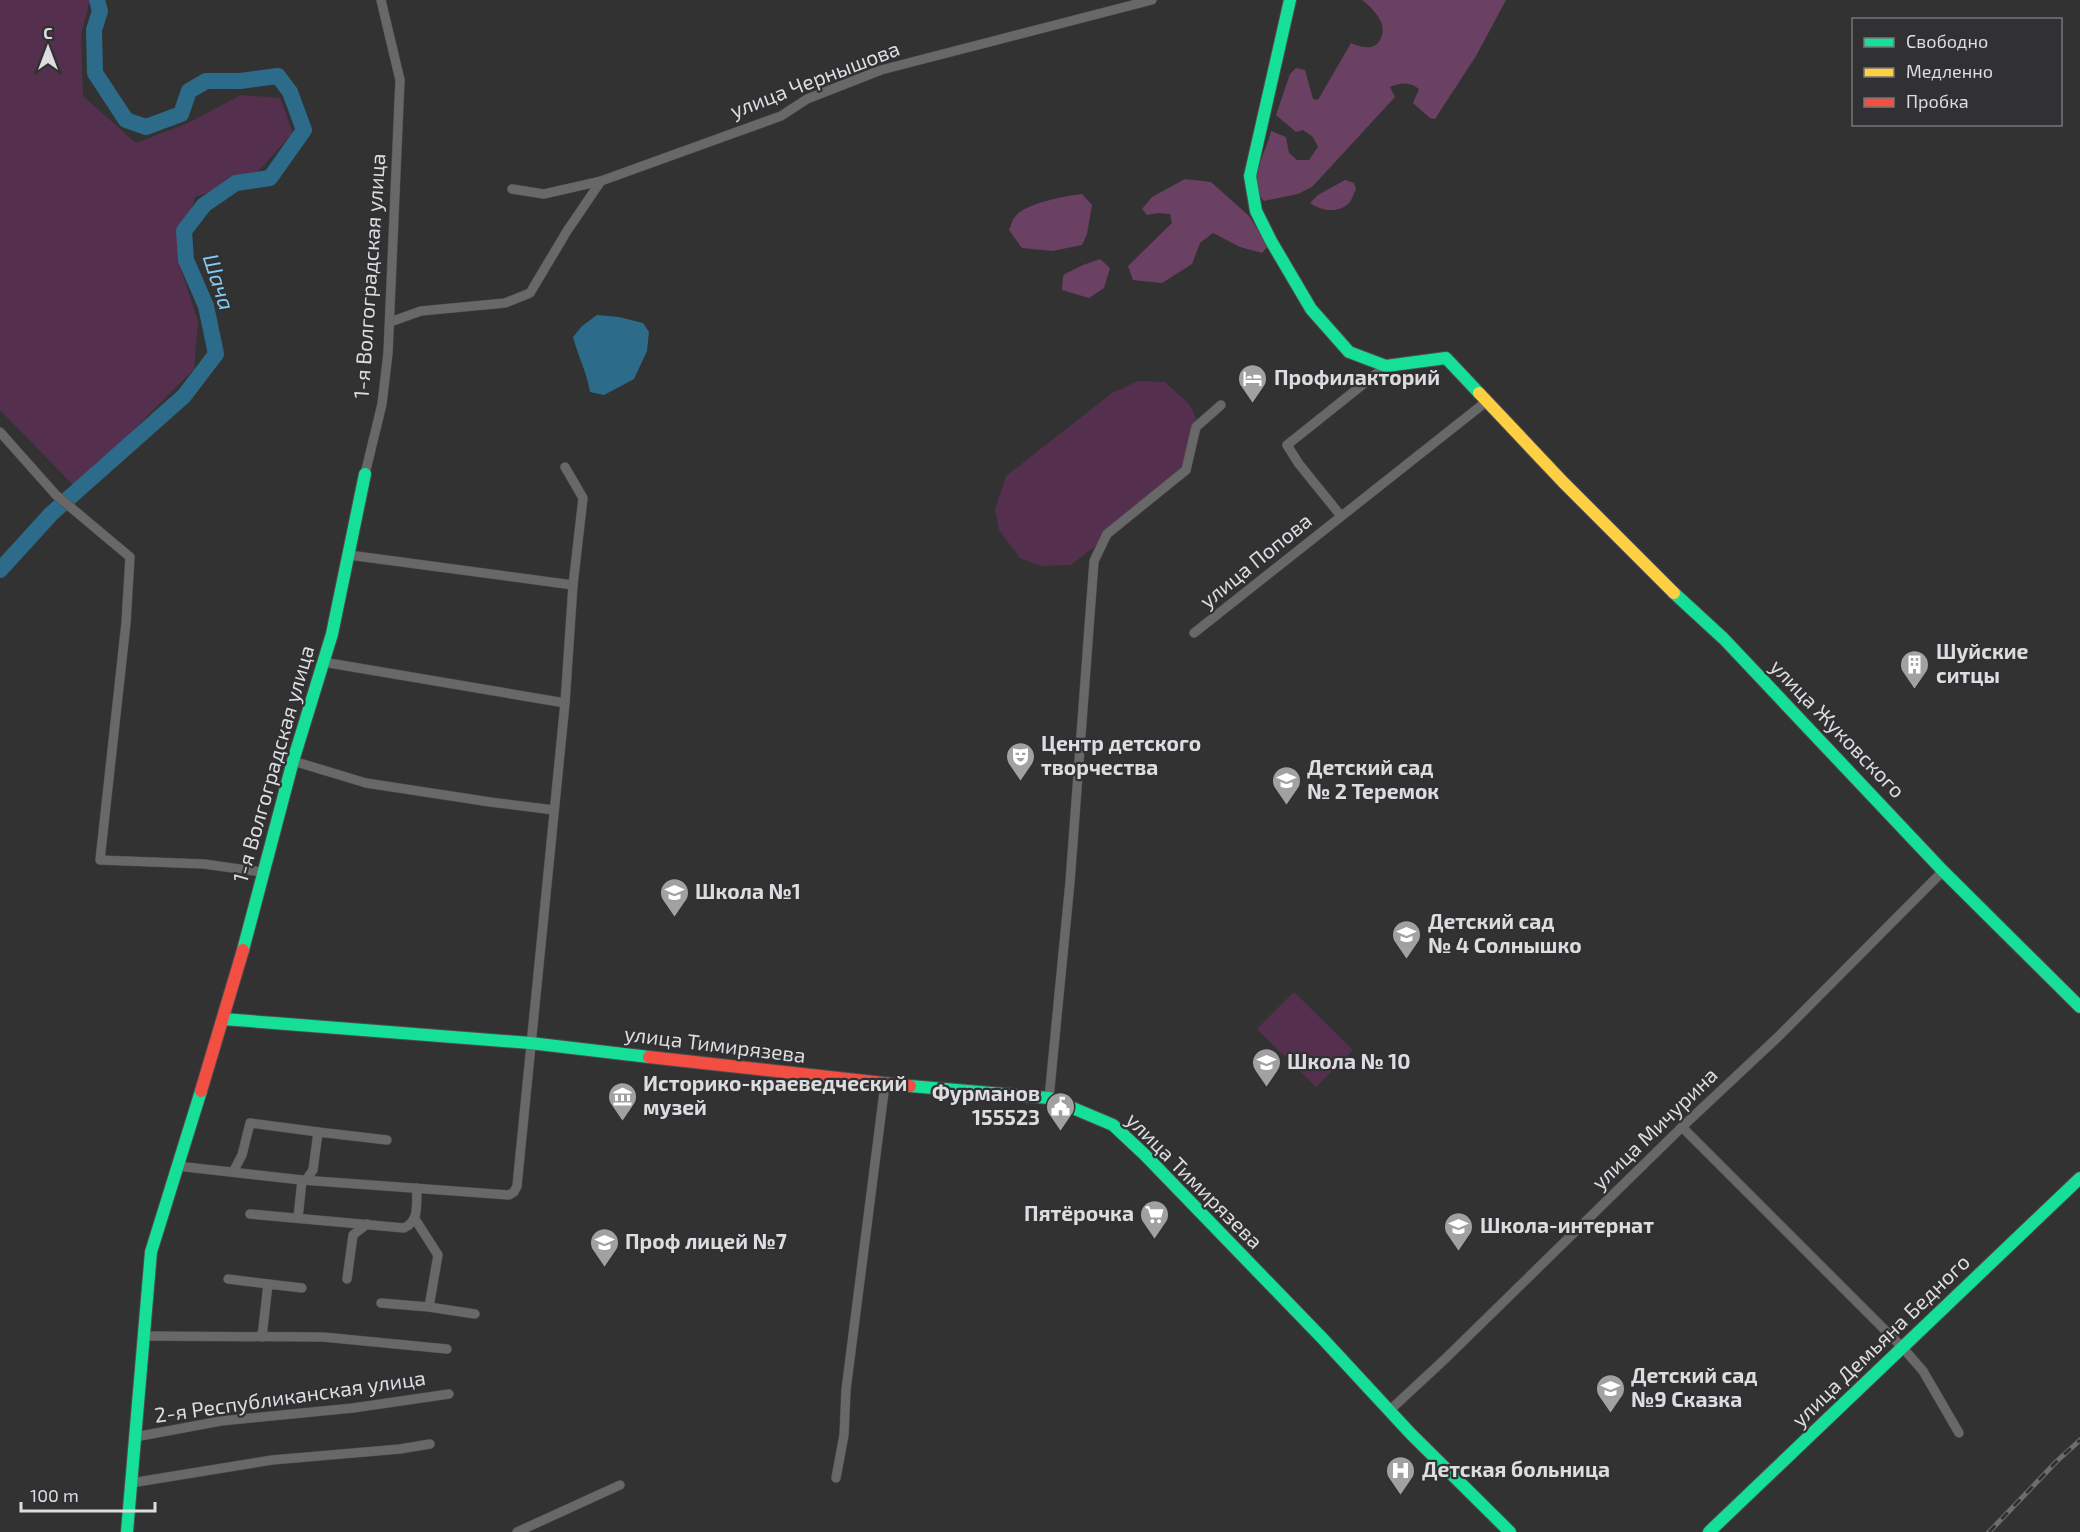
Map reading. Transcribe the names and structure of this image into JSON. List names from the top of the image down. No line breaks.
{"streets":{"street":["улица Чернышова","1-я Волгоградская улица","улица Попова","улица Жуковского","улица Тимирязева","улица Мичурина","улица Демьяна Бедного","2-я Республиканская улица"]},"crossings":[["1-я Волгоградская улица","улица Тимирязева"],["1-я Волгоградская улица","2-я Республиканская улица"],["улица Попова","улица Жуковского"],["улица Жуковского","улица Мичурина"],["улица Тимирязева","улица Мичурина"]],"water":["Шача"],"places":{"hotel":["Профилакторий"],"building":["Шуйские ситцы"],"theatre":["Центр детского творчества"],"school or university":["Детский сад № 2 Теремок","Школа №1","Детский сад № 4 Солнышко","Школа № 10","Школа-интернат","Проф лицей №7","Детский сад №9 Сказка"],"museum":["Историко-краеведческий музей"],"public building":["Фурманов 155523"],"supermarket":["Пятёрочка"],"hospital":["Детская больница"]},"legend":["Свободно","Медленно","Пробка"],"scale_bar":"100 m","north":"top"}
